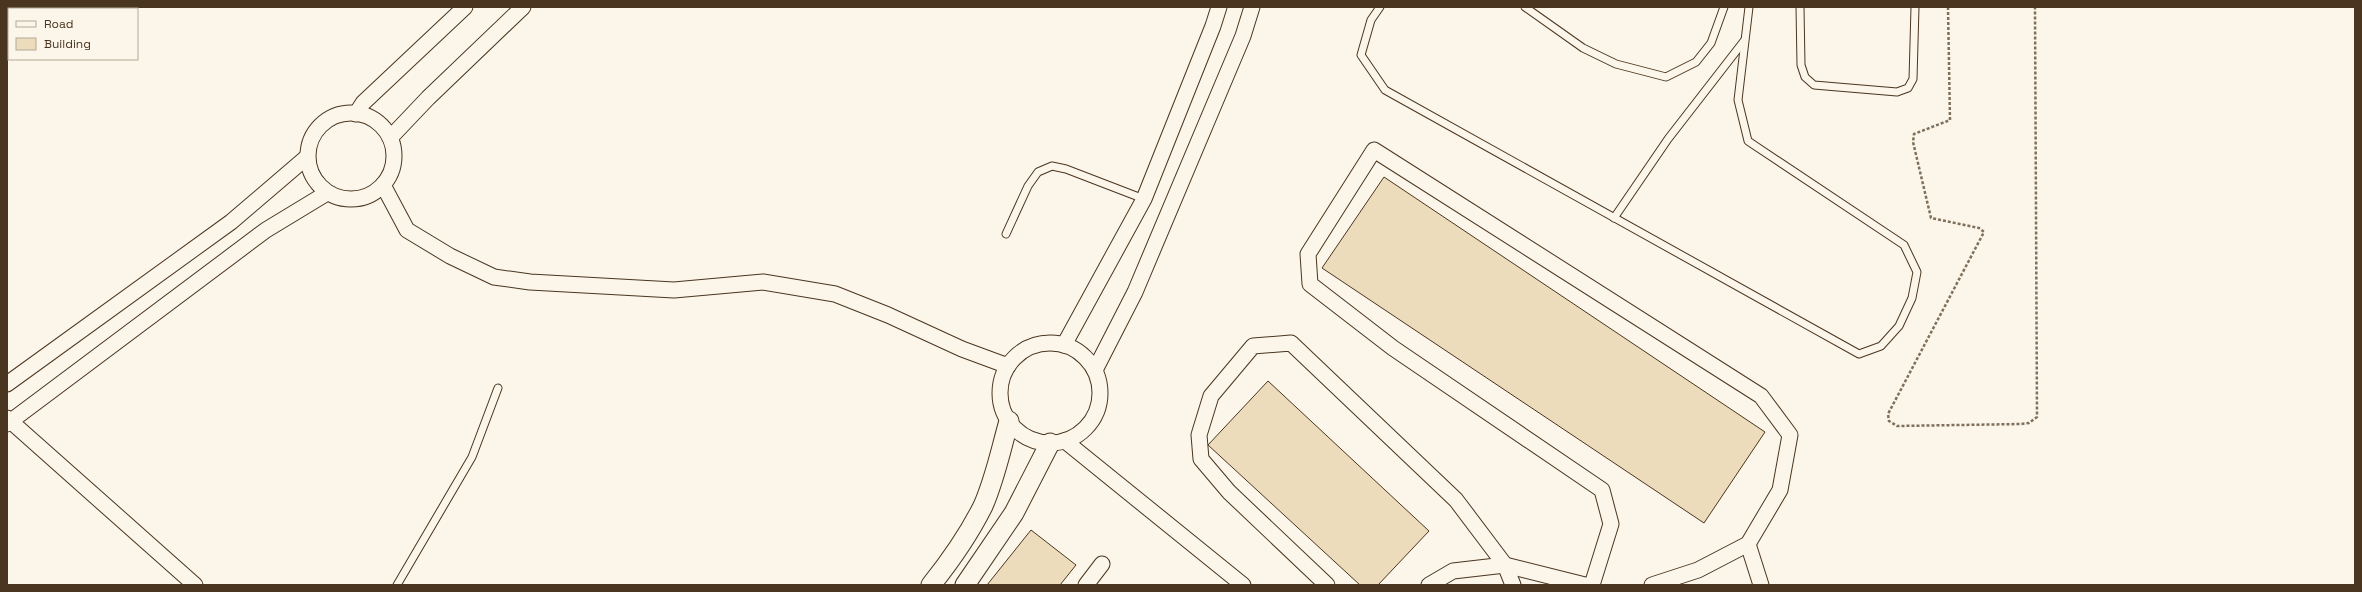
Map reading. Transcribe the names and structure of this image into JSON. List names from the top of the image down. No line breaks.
{"legend":["Road","Building"]}
